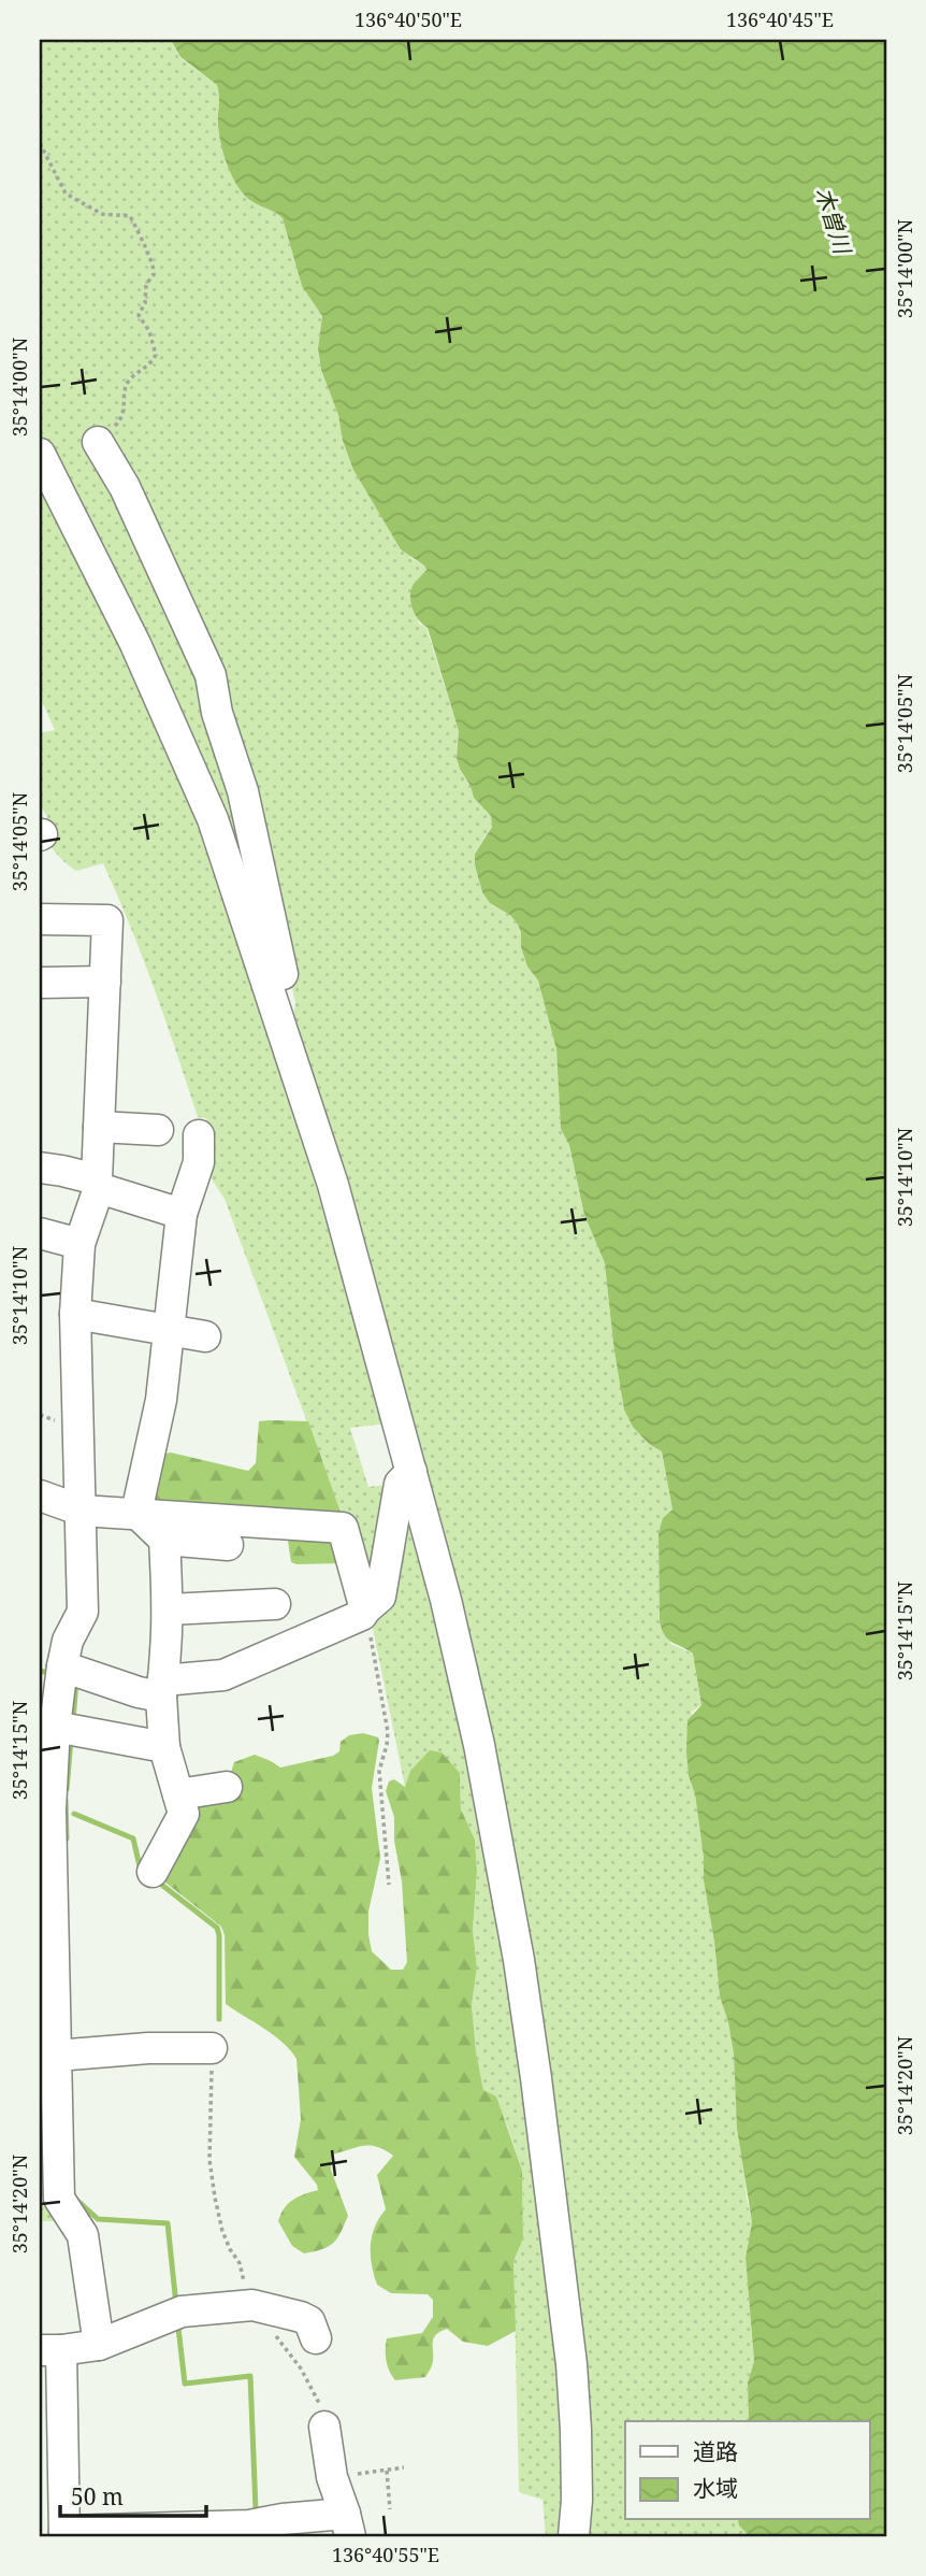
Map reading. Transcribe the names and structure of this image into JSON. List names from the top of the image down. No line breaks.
{"water":["木曽川"],"legend":["道路","水域"],"scale_bar":"50 m","coordinates":["136°40'50\"E","136°40'45\"E","35°14'00\"N","35°14'05\"N","35°14'10\"N","35°14'15\"N","35°14'20\"N","136°40'55\"E"]}
